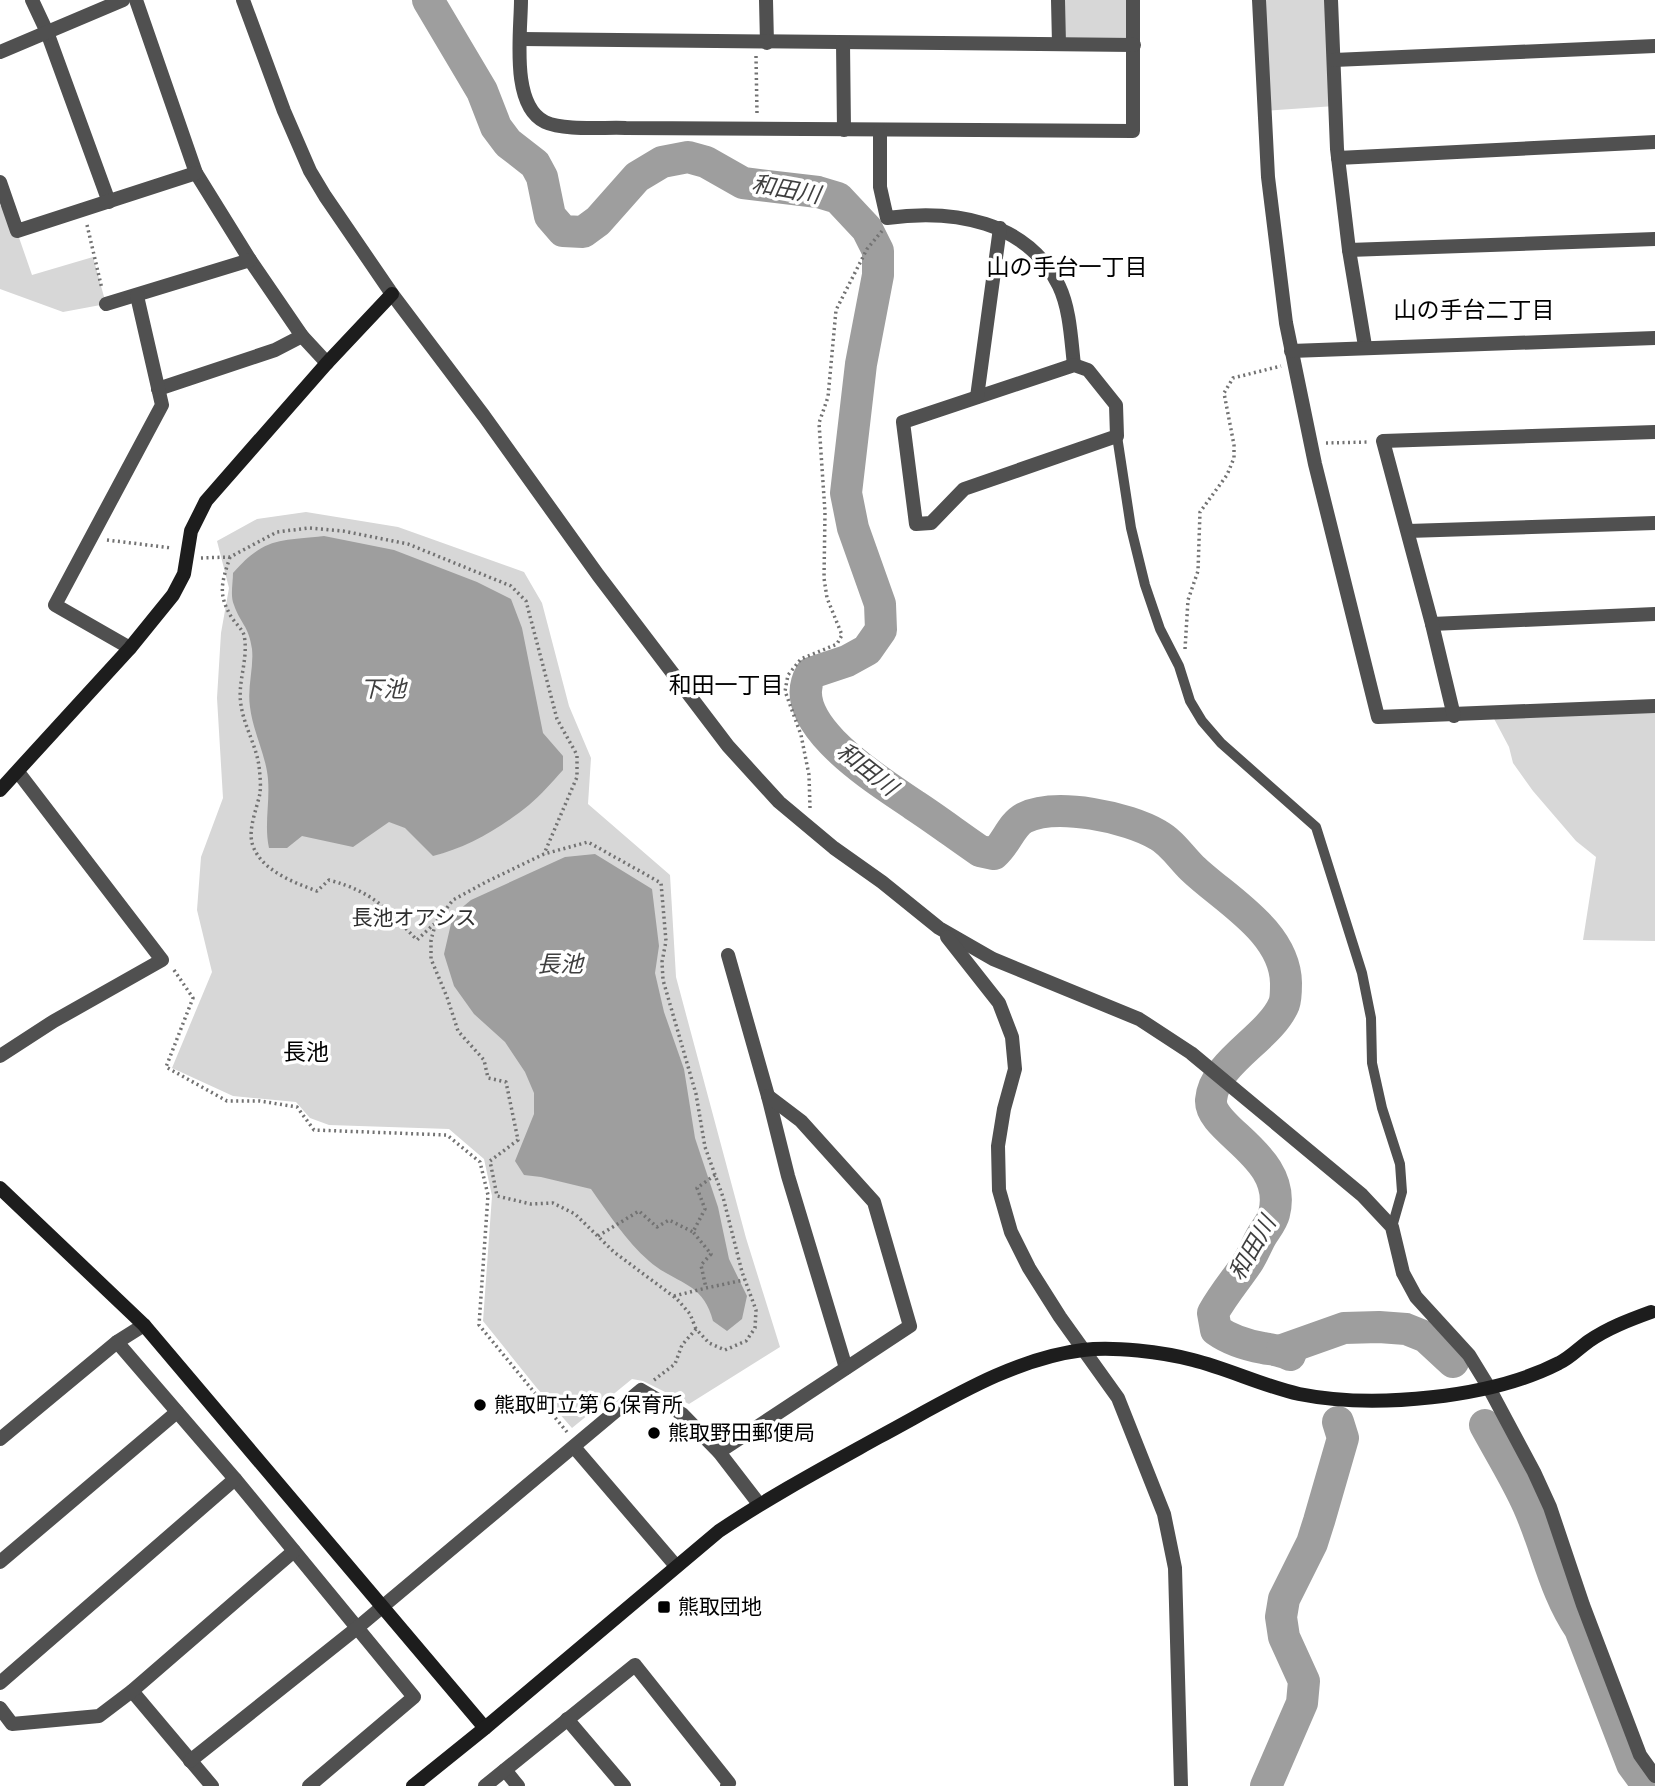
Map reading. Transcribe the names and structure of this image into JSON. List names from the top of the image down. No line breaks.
{"districts":["山の手台一丁目","山の手台二丁目","和田一丁目","長池"],"water":["和田川","下池","長池"],"parks":["長池オアシス"],"places":{"other":["熊取町立第６保育所","熊取野田郵便局"],"transit":["熊取団地"]}}
